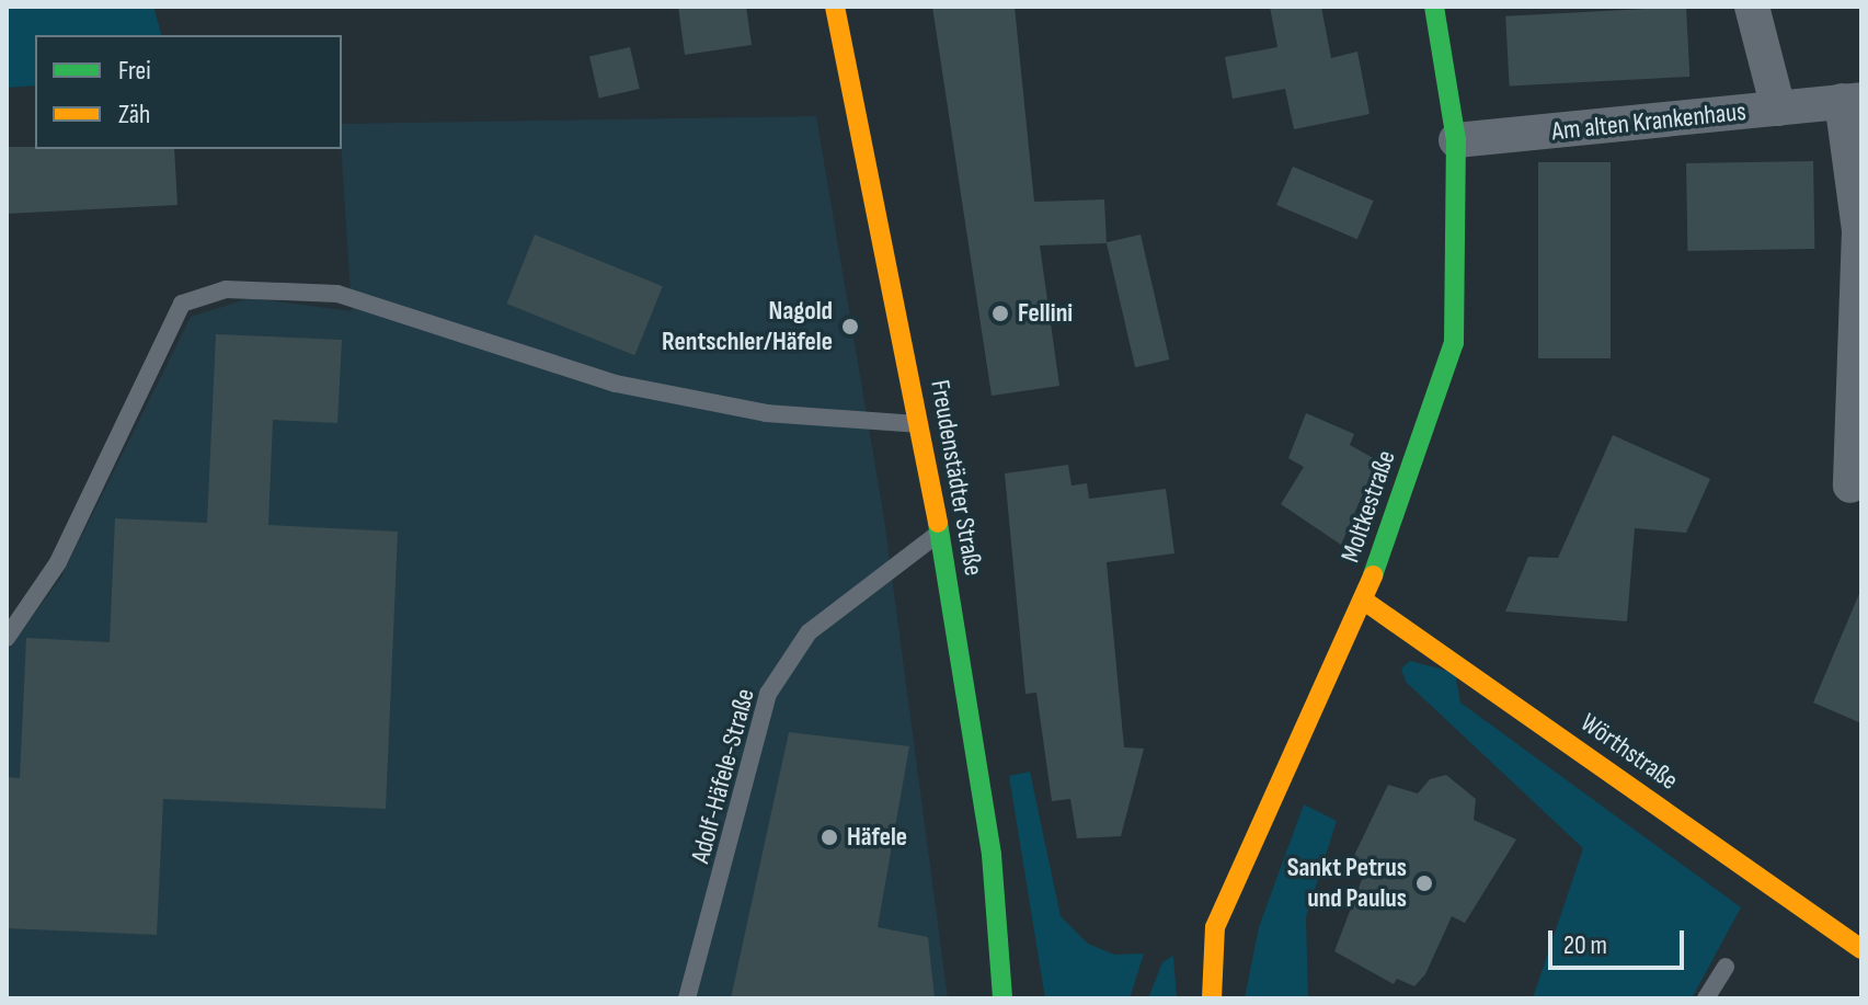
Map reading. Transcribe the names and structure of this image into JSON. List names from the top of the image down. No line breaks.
{"streets":{"street":["Am alten Krankenhaus","Freudenstädter Straße","Moltkestraße","Wörthstraße"],"lane":["Adolf-Häfele-Straße"]},"crossings":[["Am alten Krankenhaus","Moltkestraße"],["Freudenstädter Straße","Adolf-Häfele-Straße"],["Moltkestraße","Wörthstraße"]],"places":["Fellini","Nagold Rentschler/Häfele","Häfele","Sankt Petrus und Paulus"],"legend":["Frei","Zäh"],"scale_bar":"20 m"}
